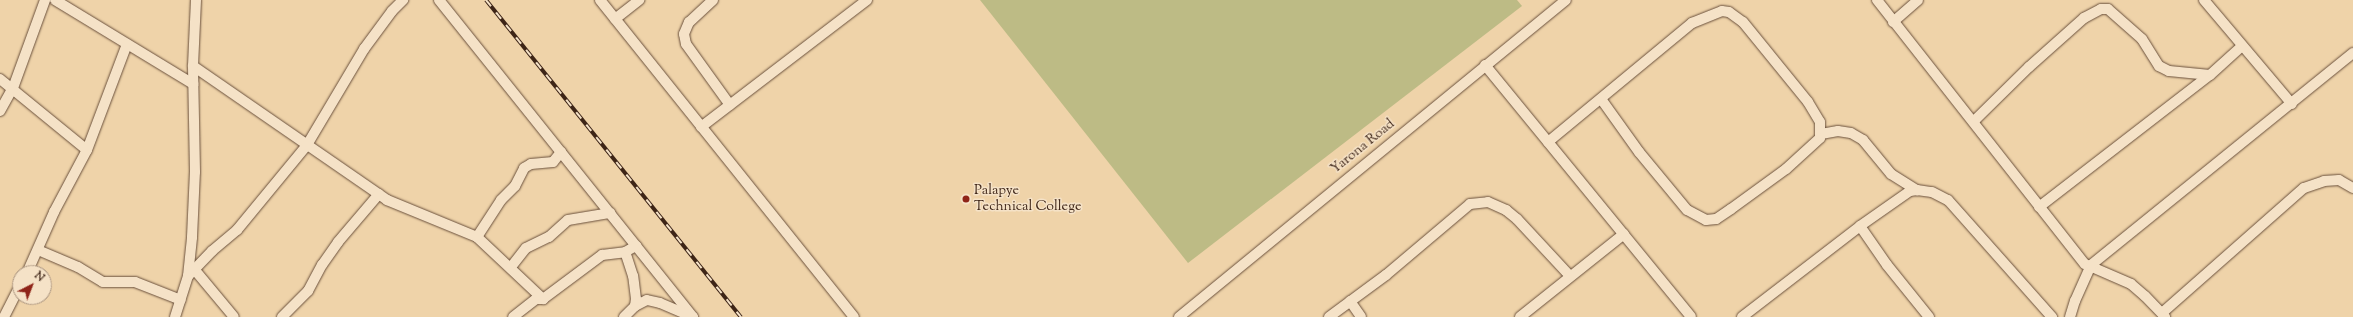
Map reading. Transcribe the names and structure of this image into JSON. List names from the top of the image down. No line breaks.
{"streets":{"street":["Yarona Road"]},"places":["Palapye Technical College"],"north":"top right"}
